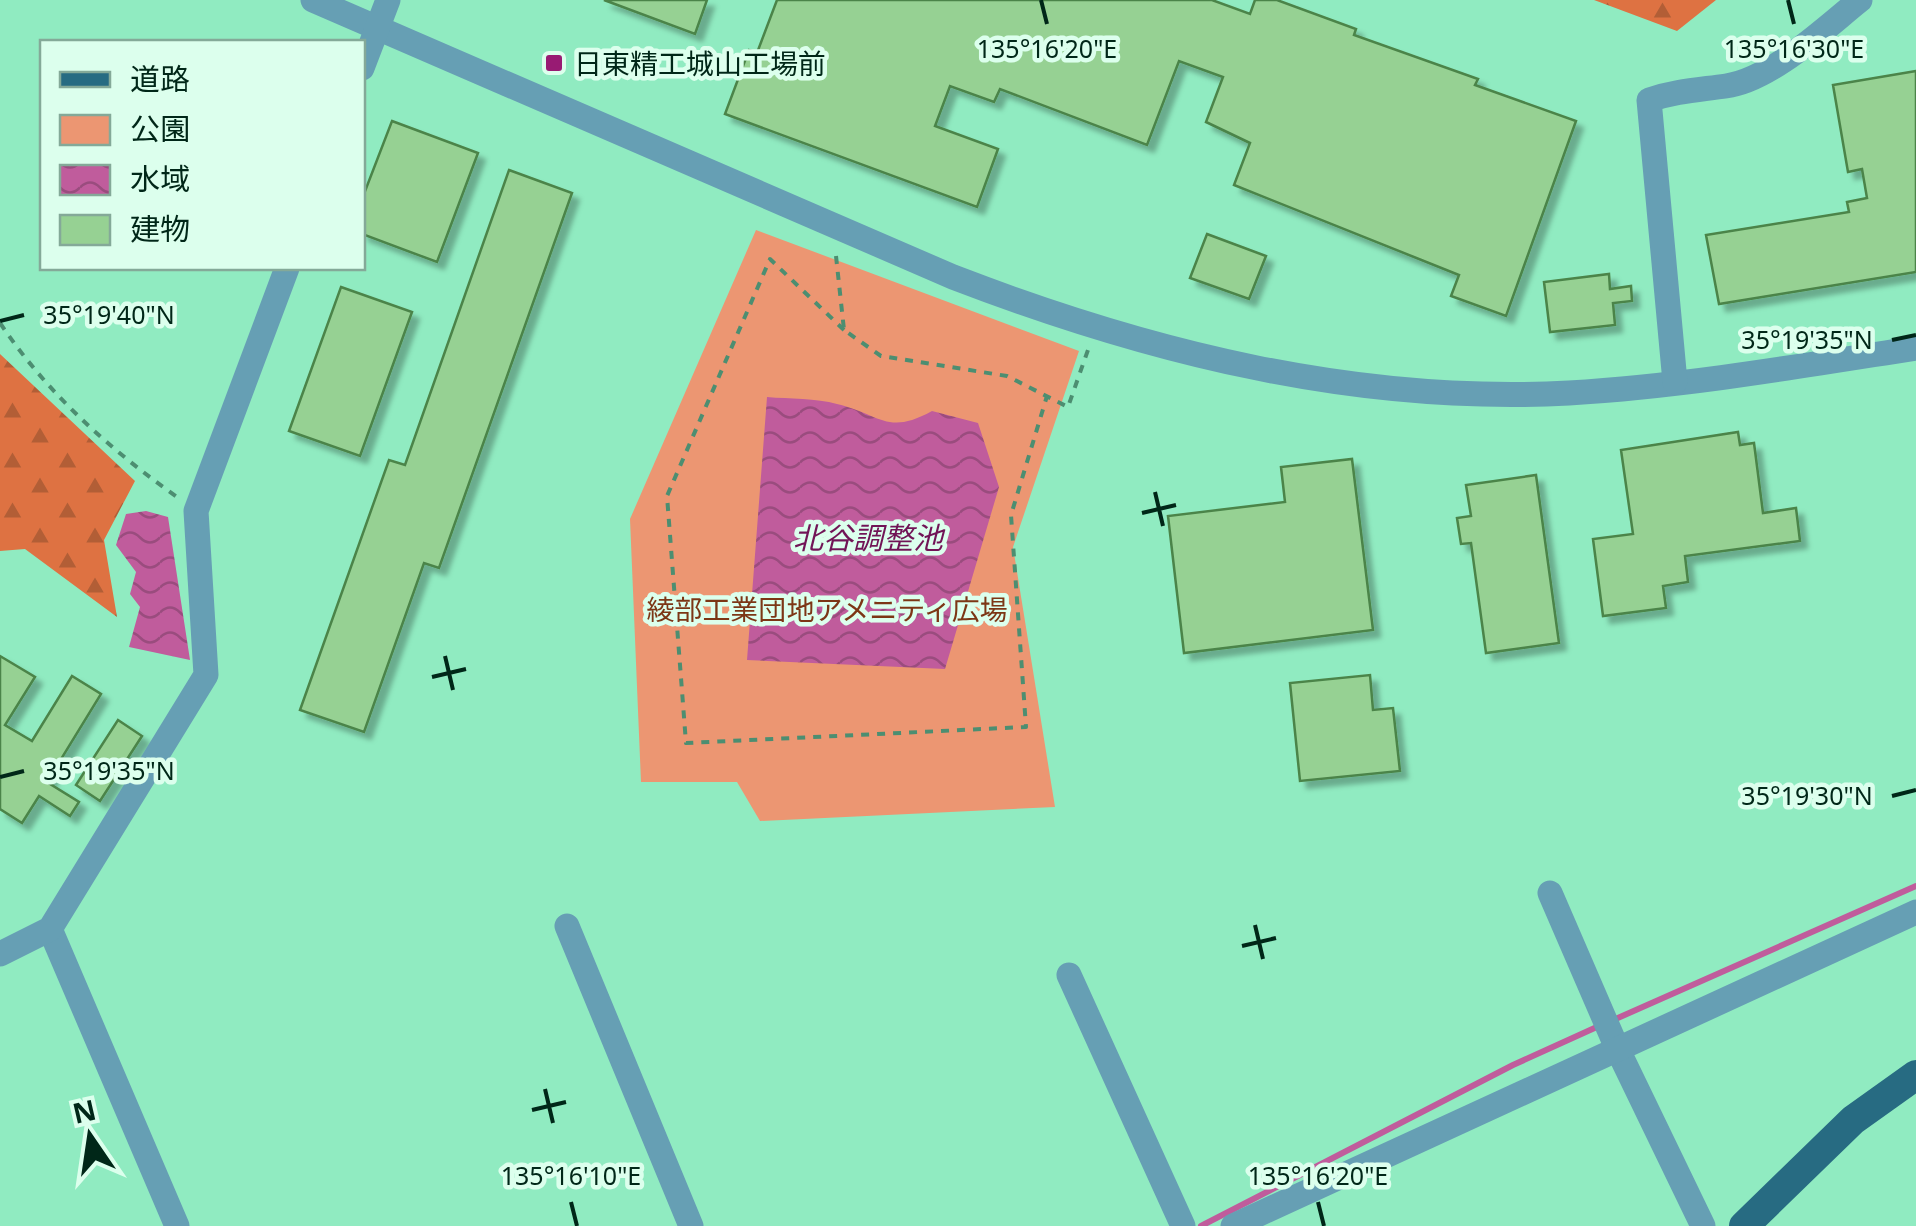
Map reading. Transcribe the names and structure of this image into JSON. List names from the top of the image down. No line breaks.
{"water":["北谷調整池"],"parks":["綾部工業団地アメニティ広場"],"places":{"transit":["日東精工城山工場前"]},"legend":["道路","公園","水域","建物"],"north":"top","coordinates":["135°16'20\"E","135°16'30\"E","35°19'40\"N","35°19'35\"N","35°19'30\"N","135°16'10\"E"]}
